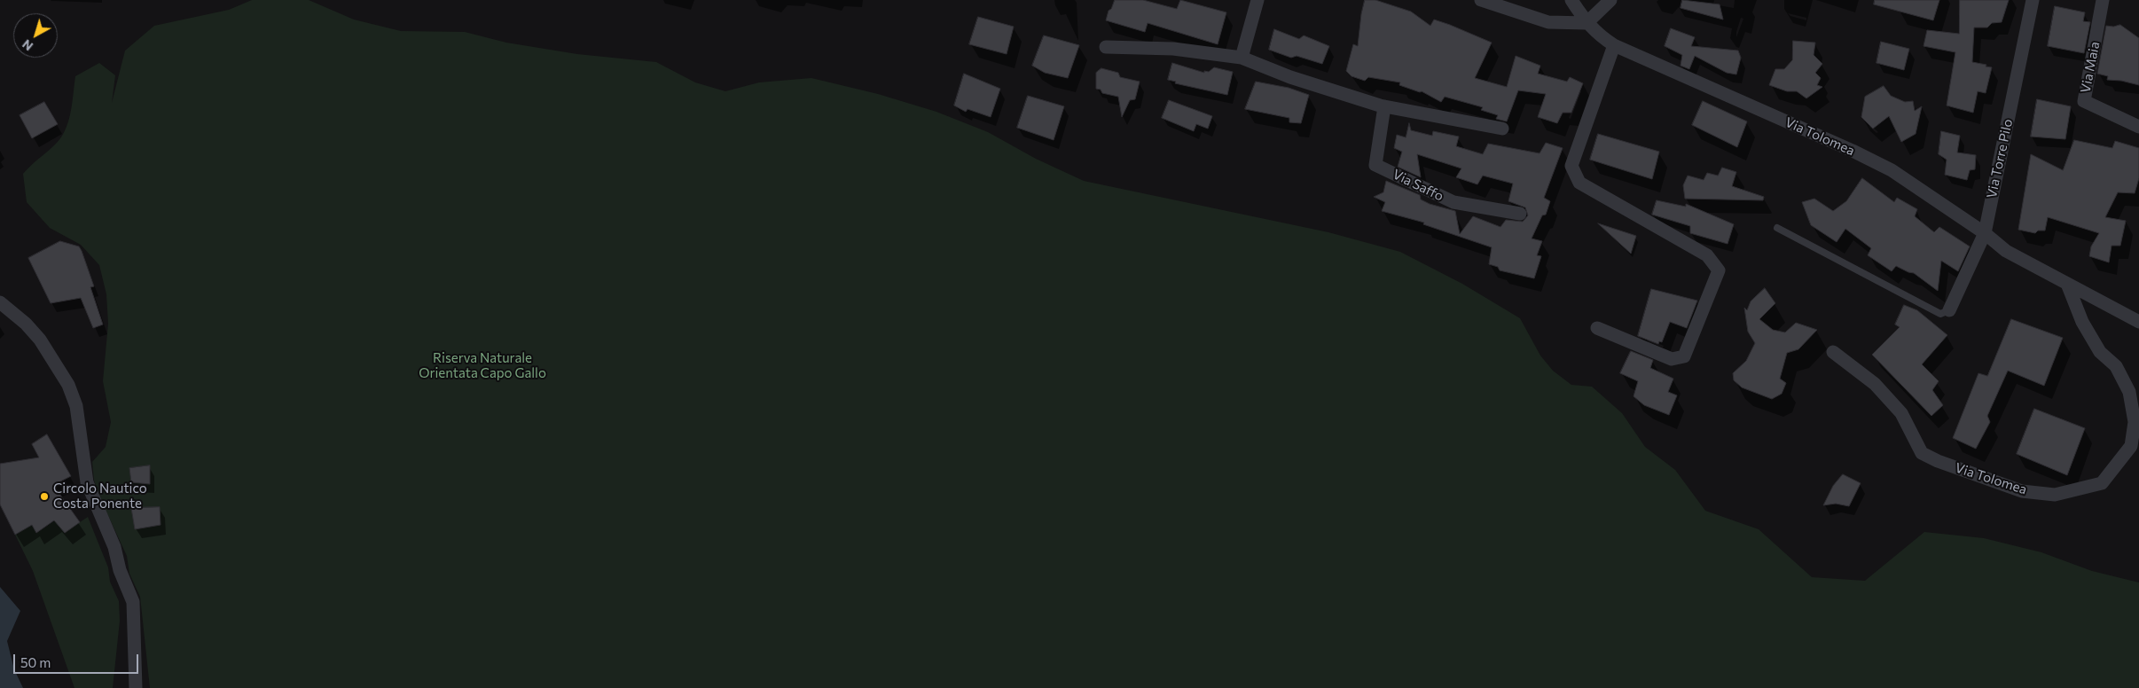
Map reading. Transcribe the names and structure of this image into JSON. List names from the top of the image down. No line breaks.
{"streets":{"street":["Via Maia","Via Tolomea","Via Torre Pilo","Via Saffo"]},"crossings":[["Via Tolomea","Via Torre Pilo"]],"parks":["Riserva Naturale Orientata Capo Gallo"],"places":["Circolo Nautico Costa Ponente"],"scale_bar":"50 m","north":"bottom left"}
